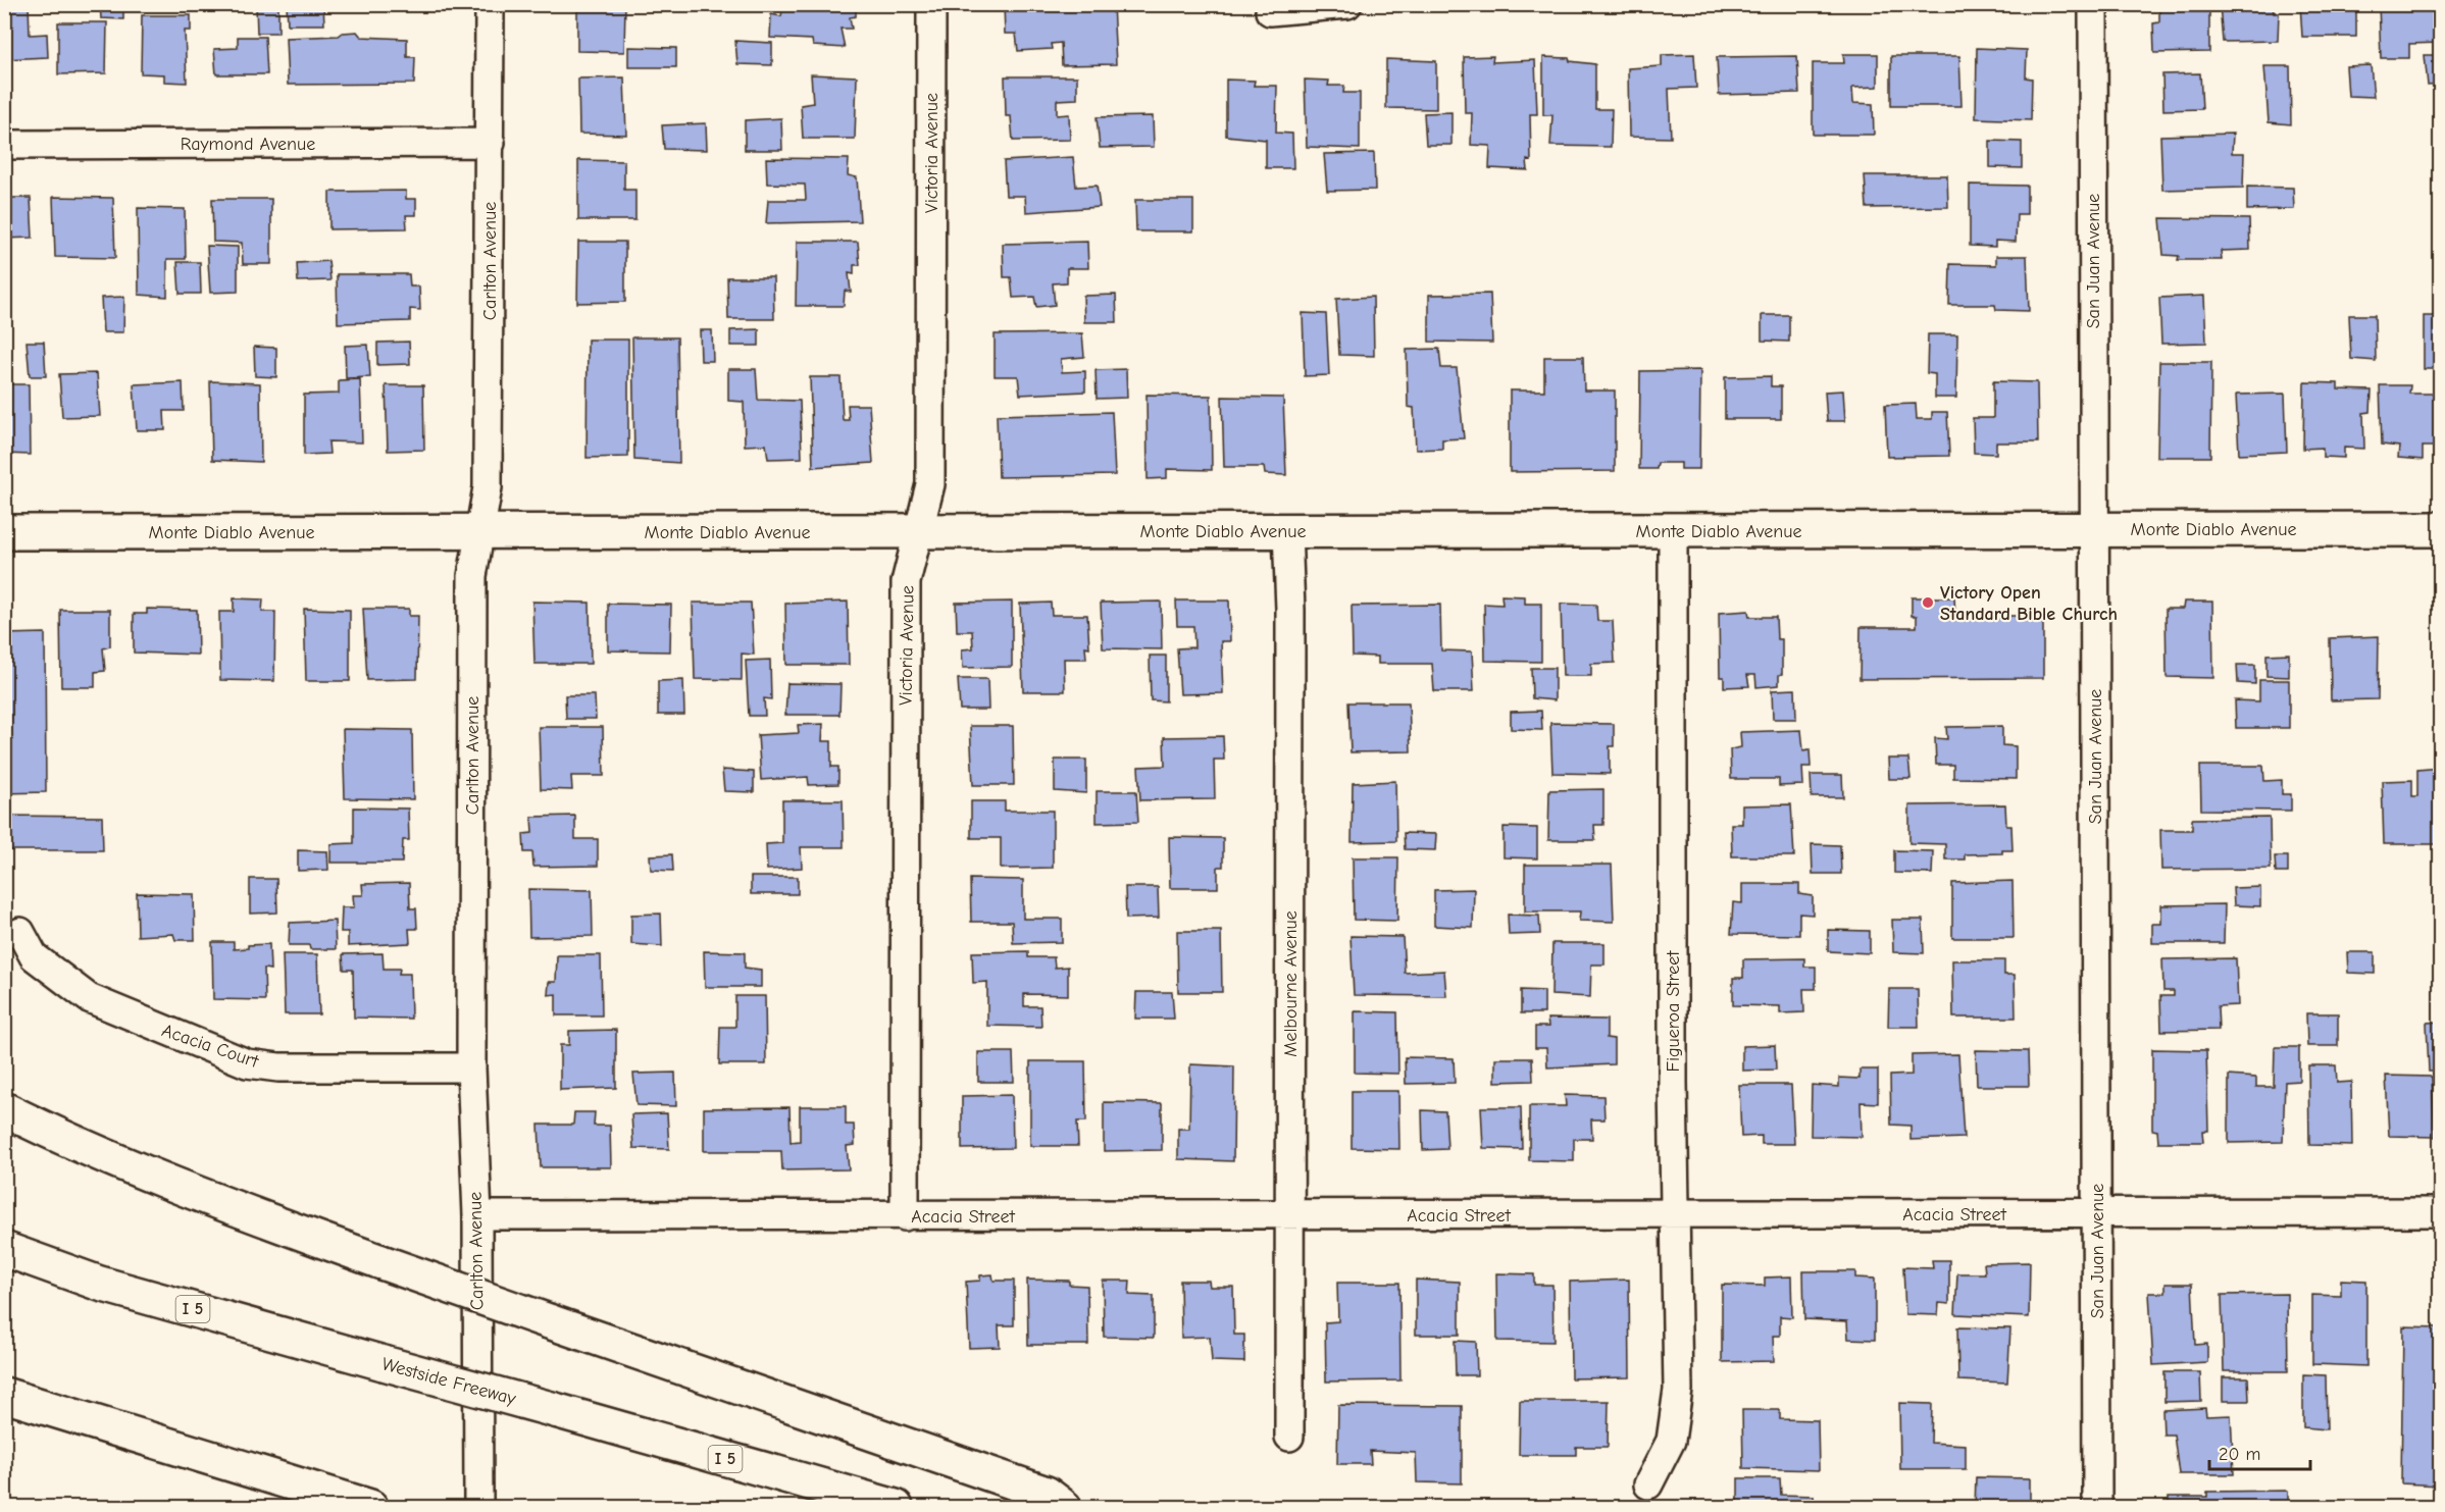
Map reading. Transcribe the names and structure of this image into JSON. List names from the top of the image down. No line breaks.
{"streets":{"main road":["Monte Diablo Avenue","I 5","Westside Freeway"],"street":["Raymond Avenue","Victoria Avenue","Carlton Avenue","San Juan Avenue","Melbourne Avenue","Figueroa Street","Acacia Court","Acacia Street"]},"crossings":[["Raymond Avenue","Carlton Avenue"],["Victoria Avenue","Monte Diablo Avenue"],["Victoria Avenue","Acacia Street"],["Carlton Avenue","Monte Diablo Avenue"],["Carlton Avenue","Acacia Court"],["Carlton Avenue","Acacia Street"],["San Juan Avenue","Monte Diablo Avenue"],["San Juan Avenue","Acacia Street"],["Monte Diablo Avenue","Melbourne Avenue"],["Monte Diablo Avenue","Figueroa Street"],["Melbourne Avenue","Acacia Street"],["Figueroa Street","Acacia Street"]],"places":["Victory Open Standard Bible Church"],"scale_bar":"20 m"}
